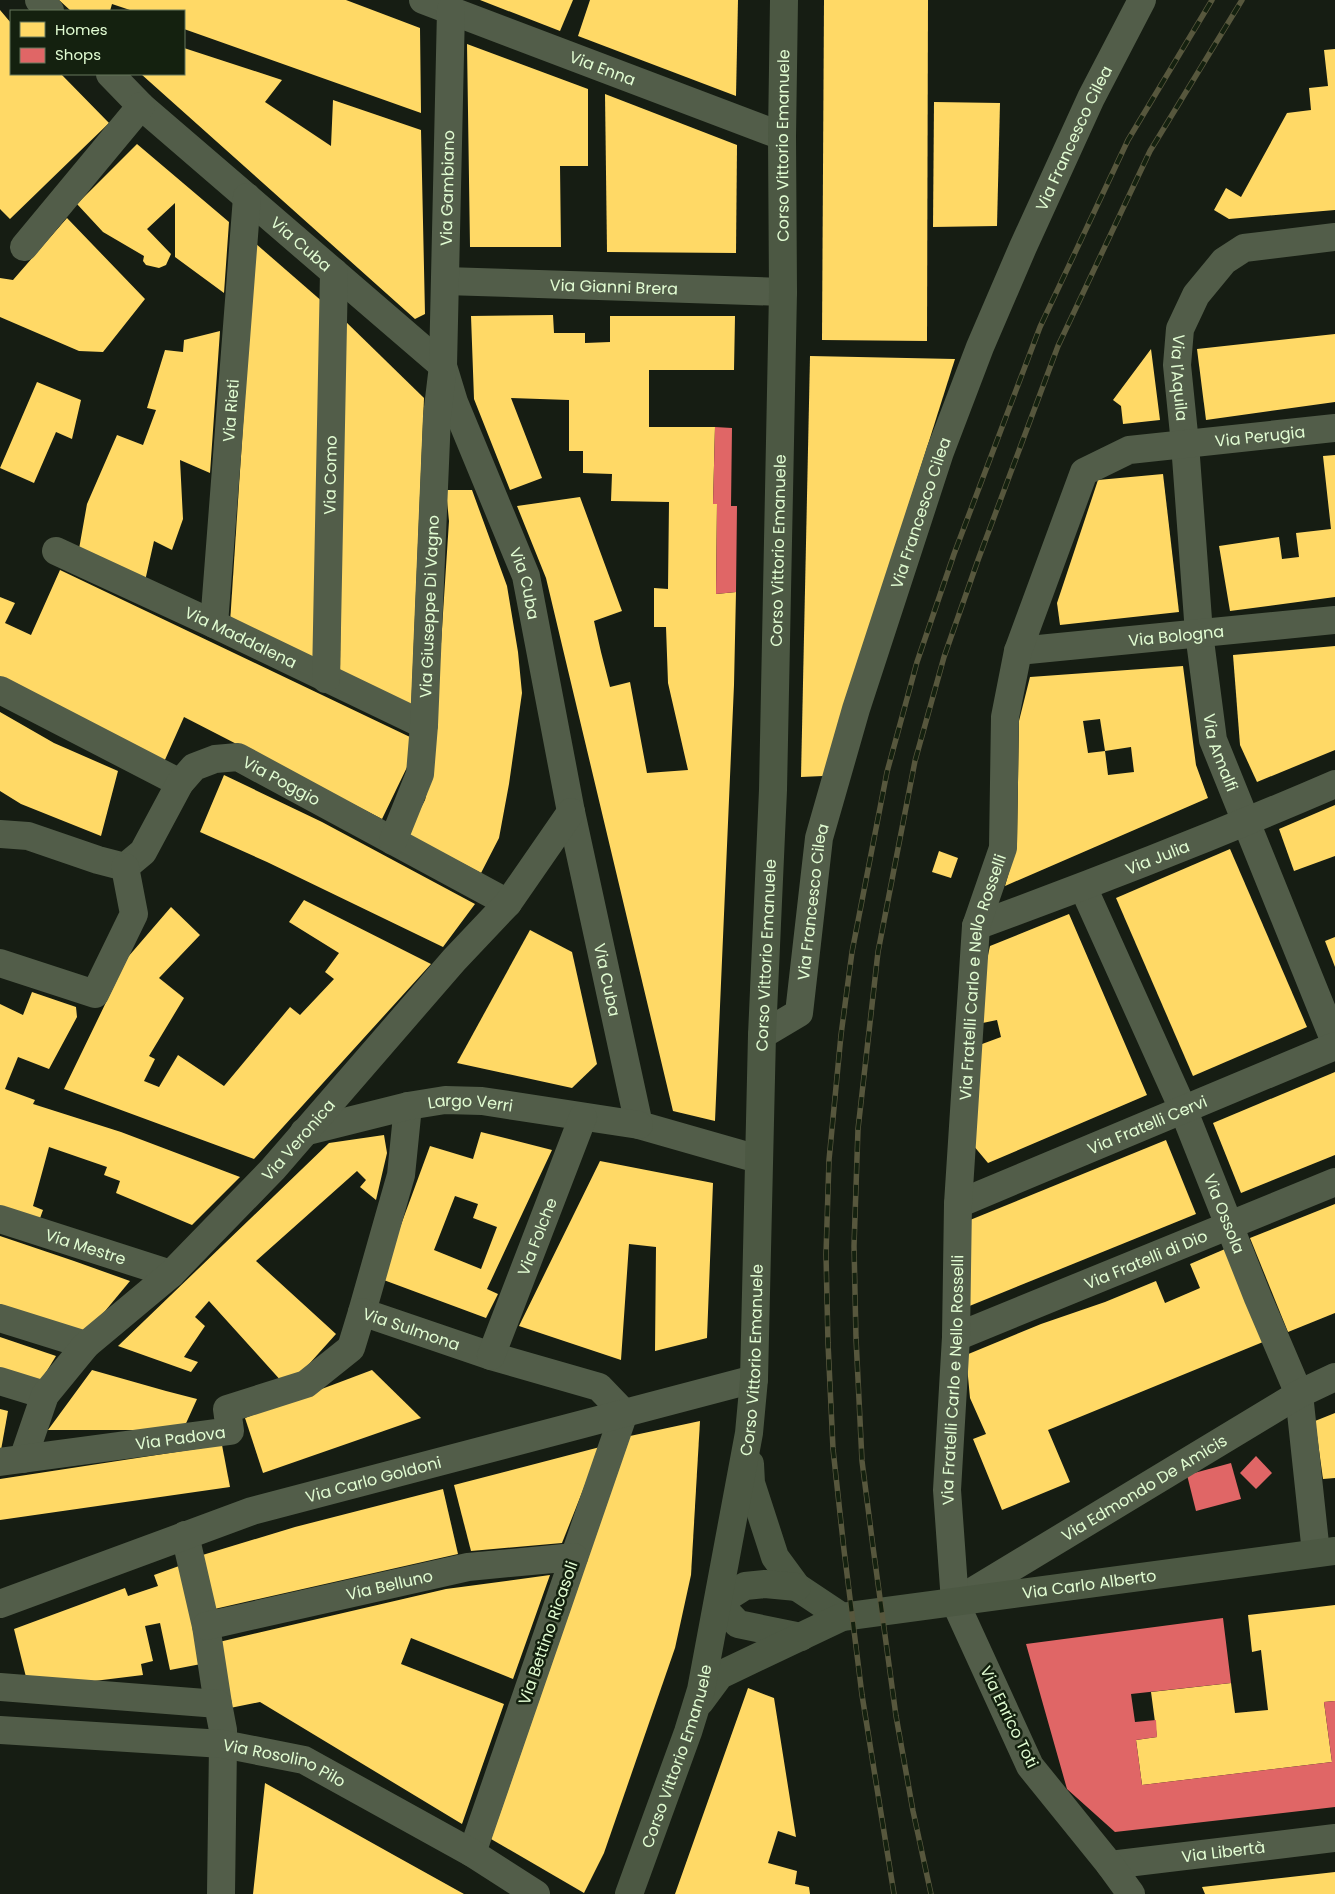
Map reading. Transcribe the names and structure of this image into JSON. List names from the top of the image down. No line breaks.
{"streets":{"main road":["Corso Vittorio Emanuele","Via Carlo Alberto"],"street":["Via Enna","Via Francesco Cilea","Via Gambiano","Via Cuba","Via Gianni Brera","Via l'Aquila","Via Rieti","Via Perugia","Via Como","Via Giuseppe Di Vagno","Via Bologna","Via Maddalena","Via Amalfi","Via Poggio","Via Julia","Via Fratelli Carlo e Nello Rosselli","Largo Verri","Via Fratelli Cervi","Via Veronica","Via Ossola","Via Folche","Via Mestre","Via Fratelli di Dio","Via Sulmona","Via Padova","Via Carlo Goldoni","Via Edmondo De Amicis","Via Belluno","Via Bettino Ricasoli","Via Enrico Toti","Via Rosolino Pilo","Via Libertà"]},"crossings":[["Via Enna","Corso Vittorio Emanuele"],["Via Enna","Via Gambiano"],["Via Francesco Cilea","Corso Vittorio Emanuele"],["Corso Vittorio Emanuele","Via Gianni Brera"],["Corso Vittorio Emanuele","Via Carlo Goldoni"],["Corso Vittorio Emanuele","Via Carlo Alberto"],["Via Gambiano","Via Cuba"],["Via Gambiano","Via Gianni Brera"],["Via Gambiano","Via Giuseppe Di Vagno"],["Via Cuba","Via Rieti"],["Via Cuba","Via Como"],["Via Cuba","Via Giuseppe Di Vagno"],["Via Cuba","Largo Verri"],["Via Cuba","Via Veronica"],["Via l'Aquila","Via Perugia"],["Via l'Aquila","Via Amalfi"],["Via l'Aquila","Via Fratelli Carlo e Nello Rosselli"],["Via Rieti","Via Maddalena"],["Via Perugia","Via Amalfi"],["Via Perugia","Via Fratelli Carlo e Nello Rosselli"],["Via Como","Via Maddalena"],["Via Giuseppe Di Vagno","Via Maddalena"],["Via Giuseppe Di Vagno","Via Poggio"],["Via Bologna","Via Amalfi"],["Via Bologna","Via Fratelli Carlo e Nello Rosselli"],["Via Amalfi","Via Julia"],["Via Amalfi","Via Fratelli Carlo e Nello Rosselli"],["Via Poggio","Via Veronica"],["Via Julia","Via Fratelli Carlo e Nello Rosselli"],["Via Julia","Via Ossola"],["Via Fratelli Carlo e Nello Rosselli","Via Fratelli Cervi"],["Via Fratelli Carlo e Nello Rosselli","Via Fratelli di Dio"],["Via Fratelli Carlo e Nello Rosselli","Via Edmondo De Amicis"],["Via Fratelli Carlo e Nello Rosselli","Via Carlo Alberto"],["Via Fratelli Carlo e Nello Rosselli","Via Enrico Toti"],["Largo Verri","Via Veronica"],["Largo Verri","Via Folche"],["Largo Verri","Via Sulmona"],["Via Fratelli Cervi","Via Ossola"],["Via Veronica","Via Mestre"],["Via Veronica","Via Padova"],["Via Ossola","Via Fratelli di Dio"],["Via Ossola","Via Edmondo De Amicis"],["Via Ossola","Via Carlo Alberto"],["Via Folche","Via Sulmona"],["Via Sulmona","Via Padova"],["Via Sulmona","Via Carlo Goldoni"],["Via Sulmona","Via Bettino Ricasoli"],["Via Carlo Goldoni","Via Bettino Ricasoli"],["Via Edmondo De Amicis","Via Carlo Alberto"],["Via Edmondo De Amicis","Via Enrico Toti"],["Via Belluno","Via Bettino Ricasoli"],["Via Carlo Alberto","Via Enrico Toti"],["Via Bettino Ricasoli","Via Rosolino Pilo"],["Via Enrico Toti","Via Libertà"]],"legend":["Homes","Shops"]}
